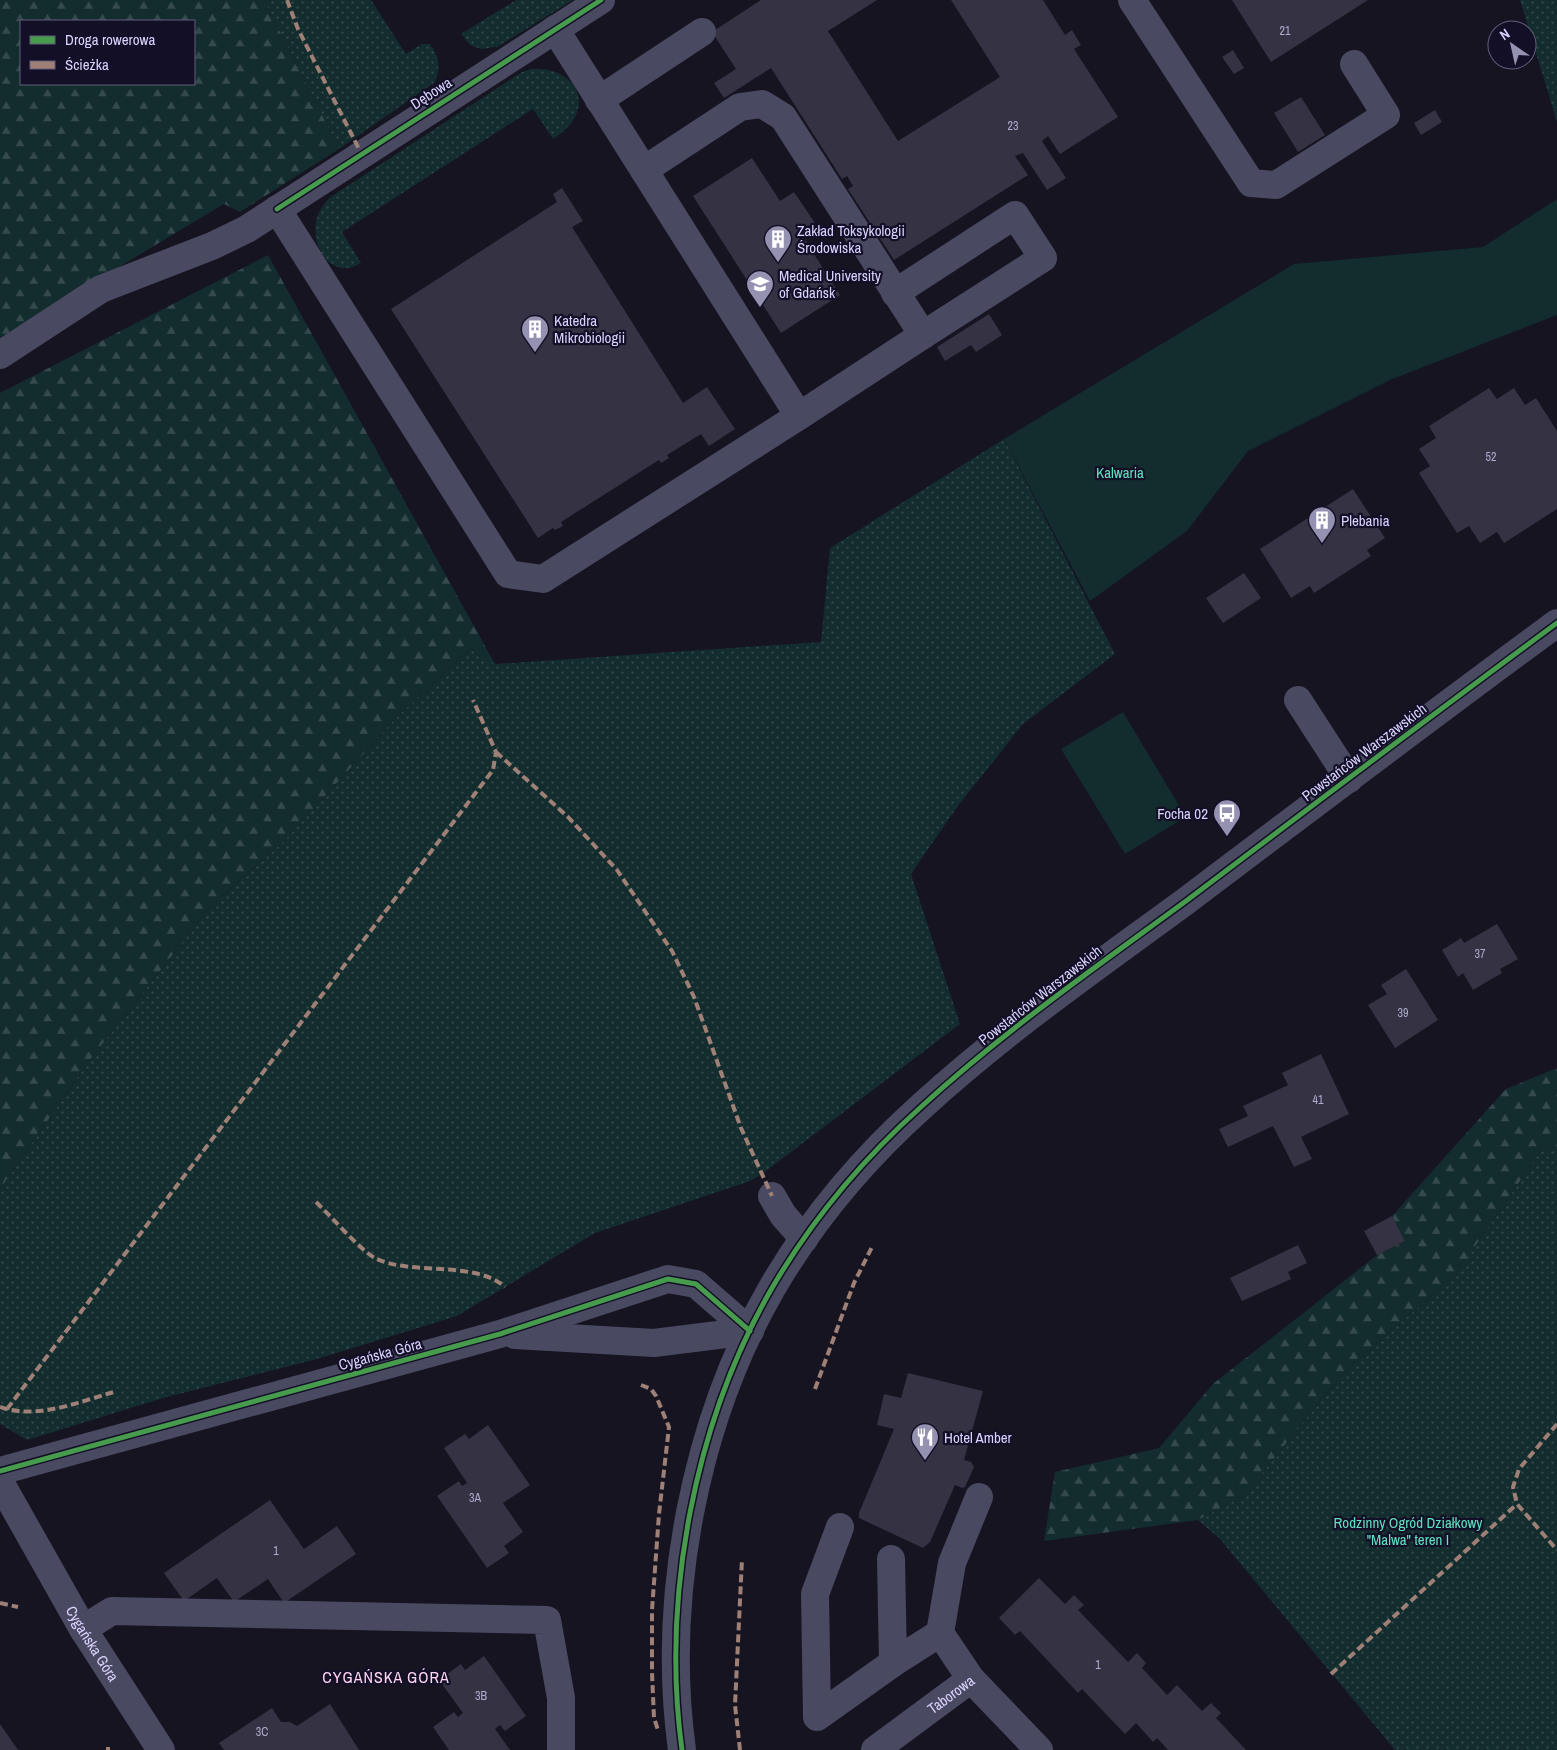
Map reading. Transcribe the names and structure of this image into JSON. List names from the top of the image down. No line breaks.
{"streets":{"street":["Dębowa","Powstańców Warszawskich","Cygańska Góra","Taborowa"]},"crossings":[["Powstańców Warszawskich","Cygańska Góra"]],"districts":["CYGAŃSKA GÓRA"],"parks":["Kalwaria","Rodzinny Ogród Działkowy \"Malwa\" teren I"],"places":{"building":["Zakład Toksykologii Środowiska","Katedra Mikrobiologii","Plebania"],"school or university":["Medical University of Gdańsk"],"bus stop":["Focha 02"],"restaurant":["Hotel Amber"]},"house_numbers":["21","23","52","37","39","41","3A","1","1","3B","3C"],"legend":["Droga rowerowa","Ścieżka"],"north":"top left"}
